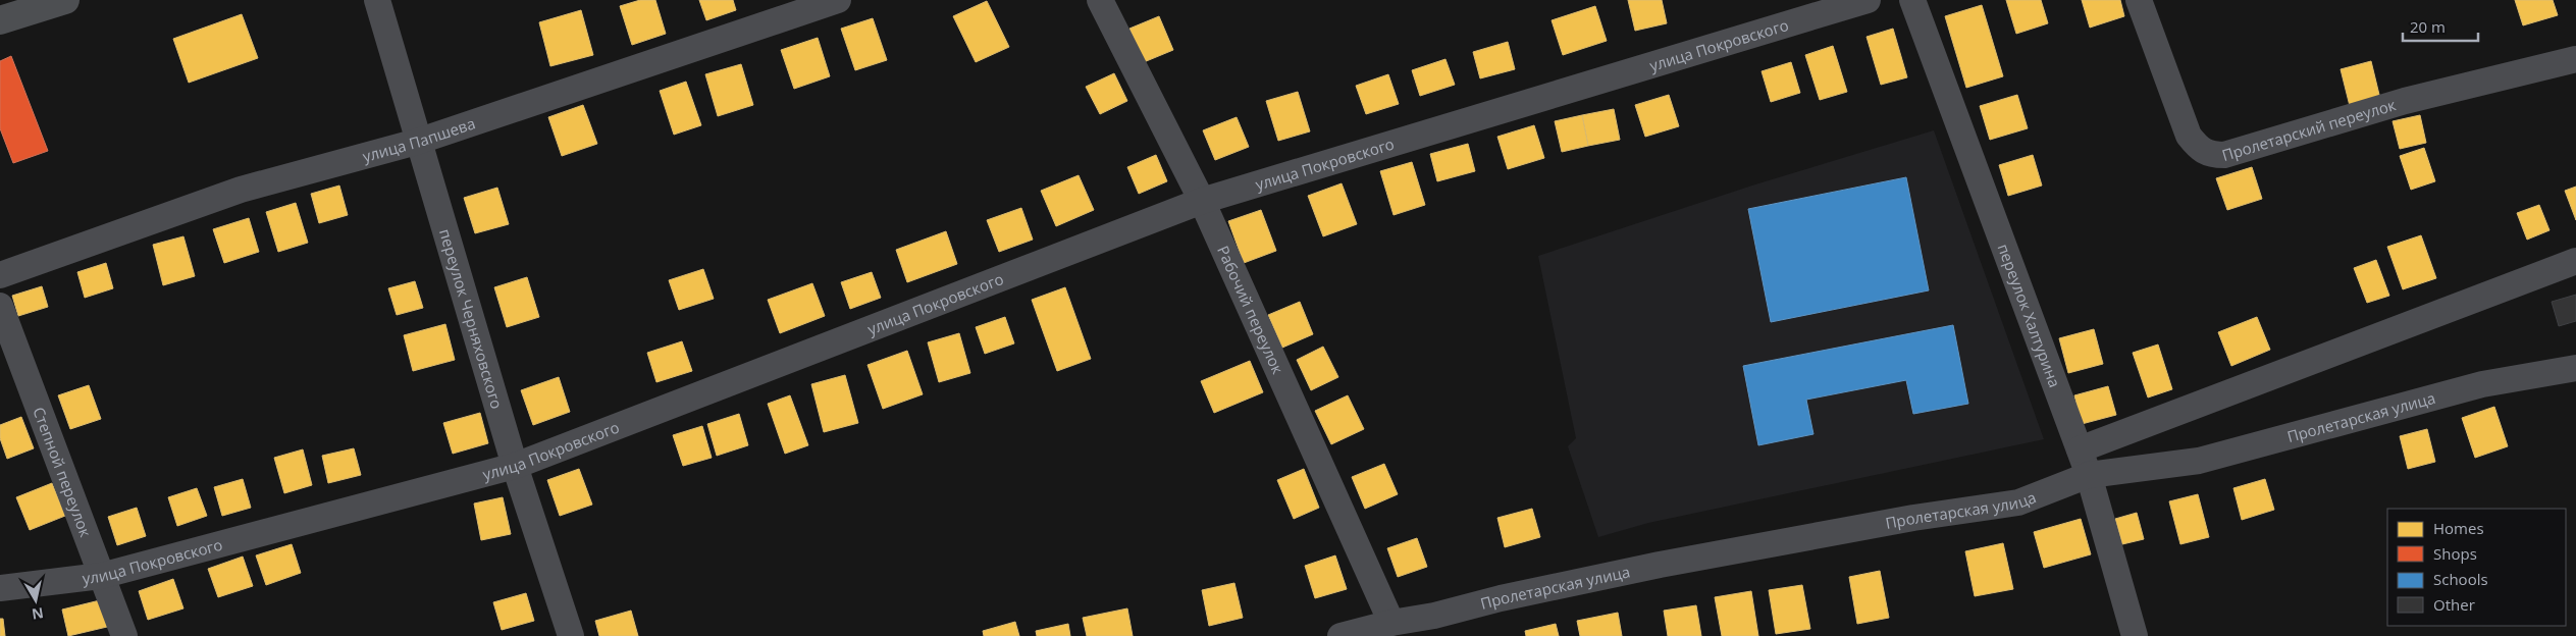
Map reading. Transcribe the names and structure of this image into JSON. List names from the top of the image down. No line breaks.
{"streets":{"street":["улица Покровского","Пролетарский переулок","улица Папшева","Рабочий переулок","переулок Халтурина","переулок Черняховского","Пролетарская улица","Степной переулок"]},"crossings":[["улица Покровского","Рабочий переулок"],["улица Покровского","переулок Черняховского"],["улица Покровского","Степной переулок"],["улица Папшева","переулок Черняховского"],["Рабочий переулок","Пролетарская улица"],["переулок Халтурина","Пролетарская улица"]],"legend":["Homes","Shops","Schools","Other"],"scale_bar":"20 m","north":"bottom"}
